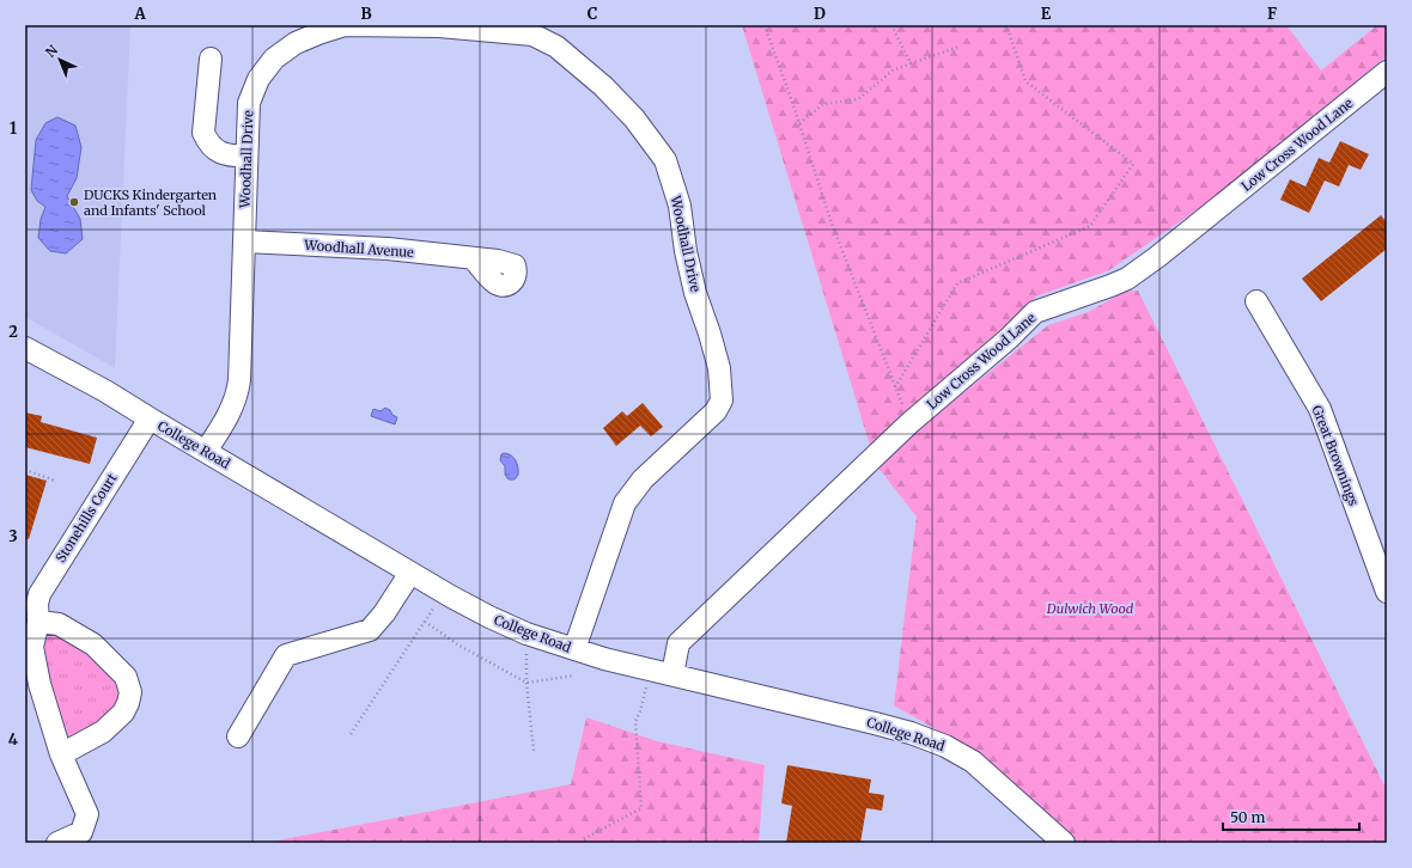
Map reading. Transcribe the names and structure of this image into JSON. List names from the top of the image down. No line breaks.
{"streets":{"street":["Low Cross Wood Lane","Woodhall Drive","Woodhall Avenue","College Road","Great Brownings","Stonehills Court"]},"crossings":[["Low Cross Wood Lane","College Road"],["Woodhall Drive","Woodhall Avenue"],["Woodhall Drive","College Road"],["College Road","Stonehills Court"]],"parks":["Dulwich Wood"],"places":["DUCKS Kindergarten and Infants' School"],"scale_bar":"50 m","north":"top left","grid":{"columns":["A","B","C","D","E","F"],"rows":["1","2","3","4"]}}
